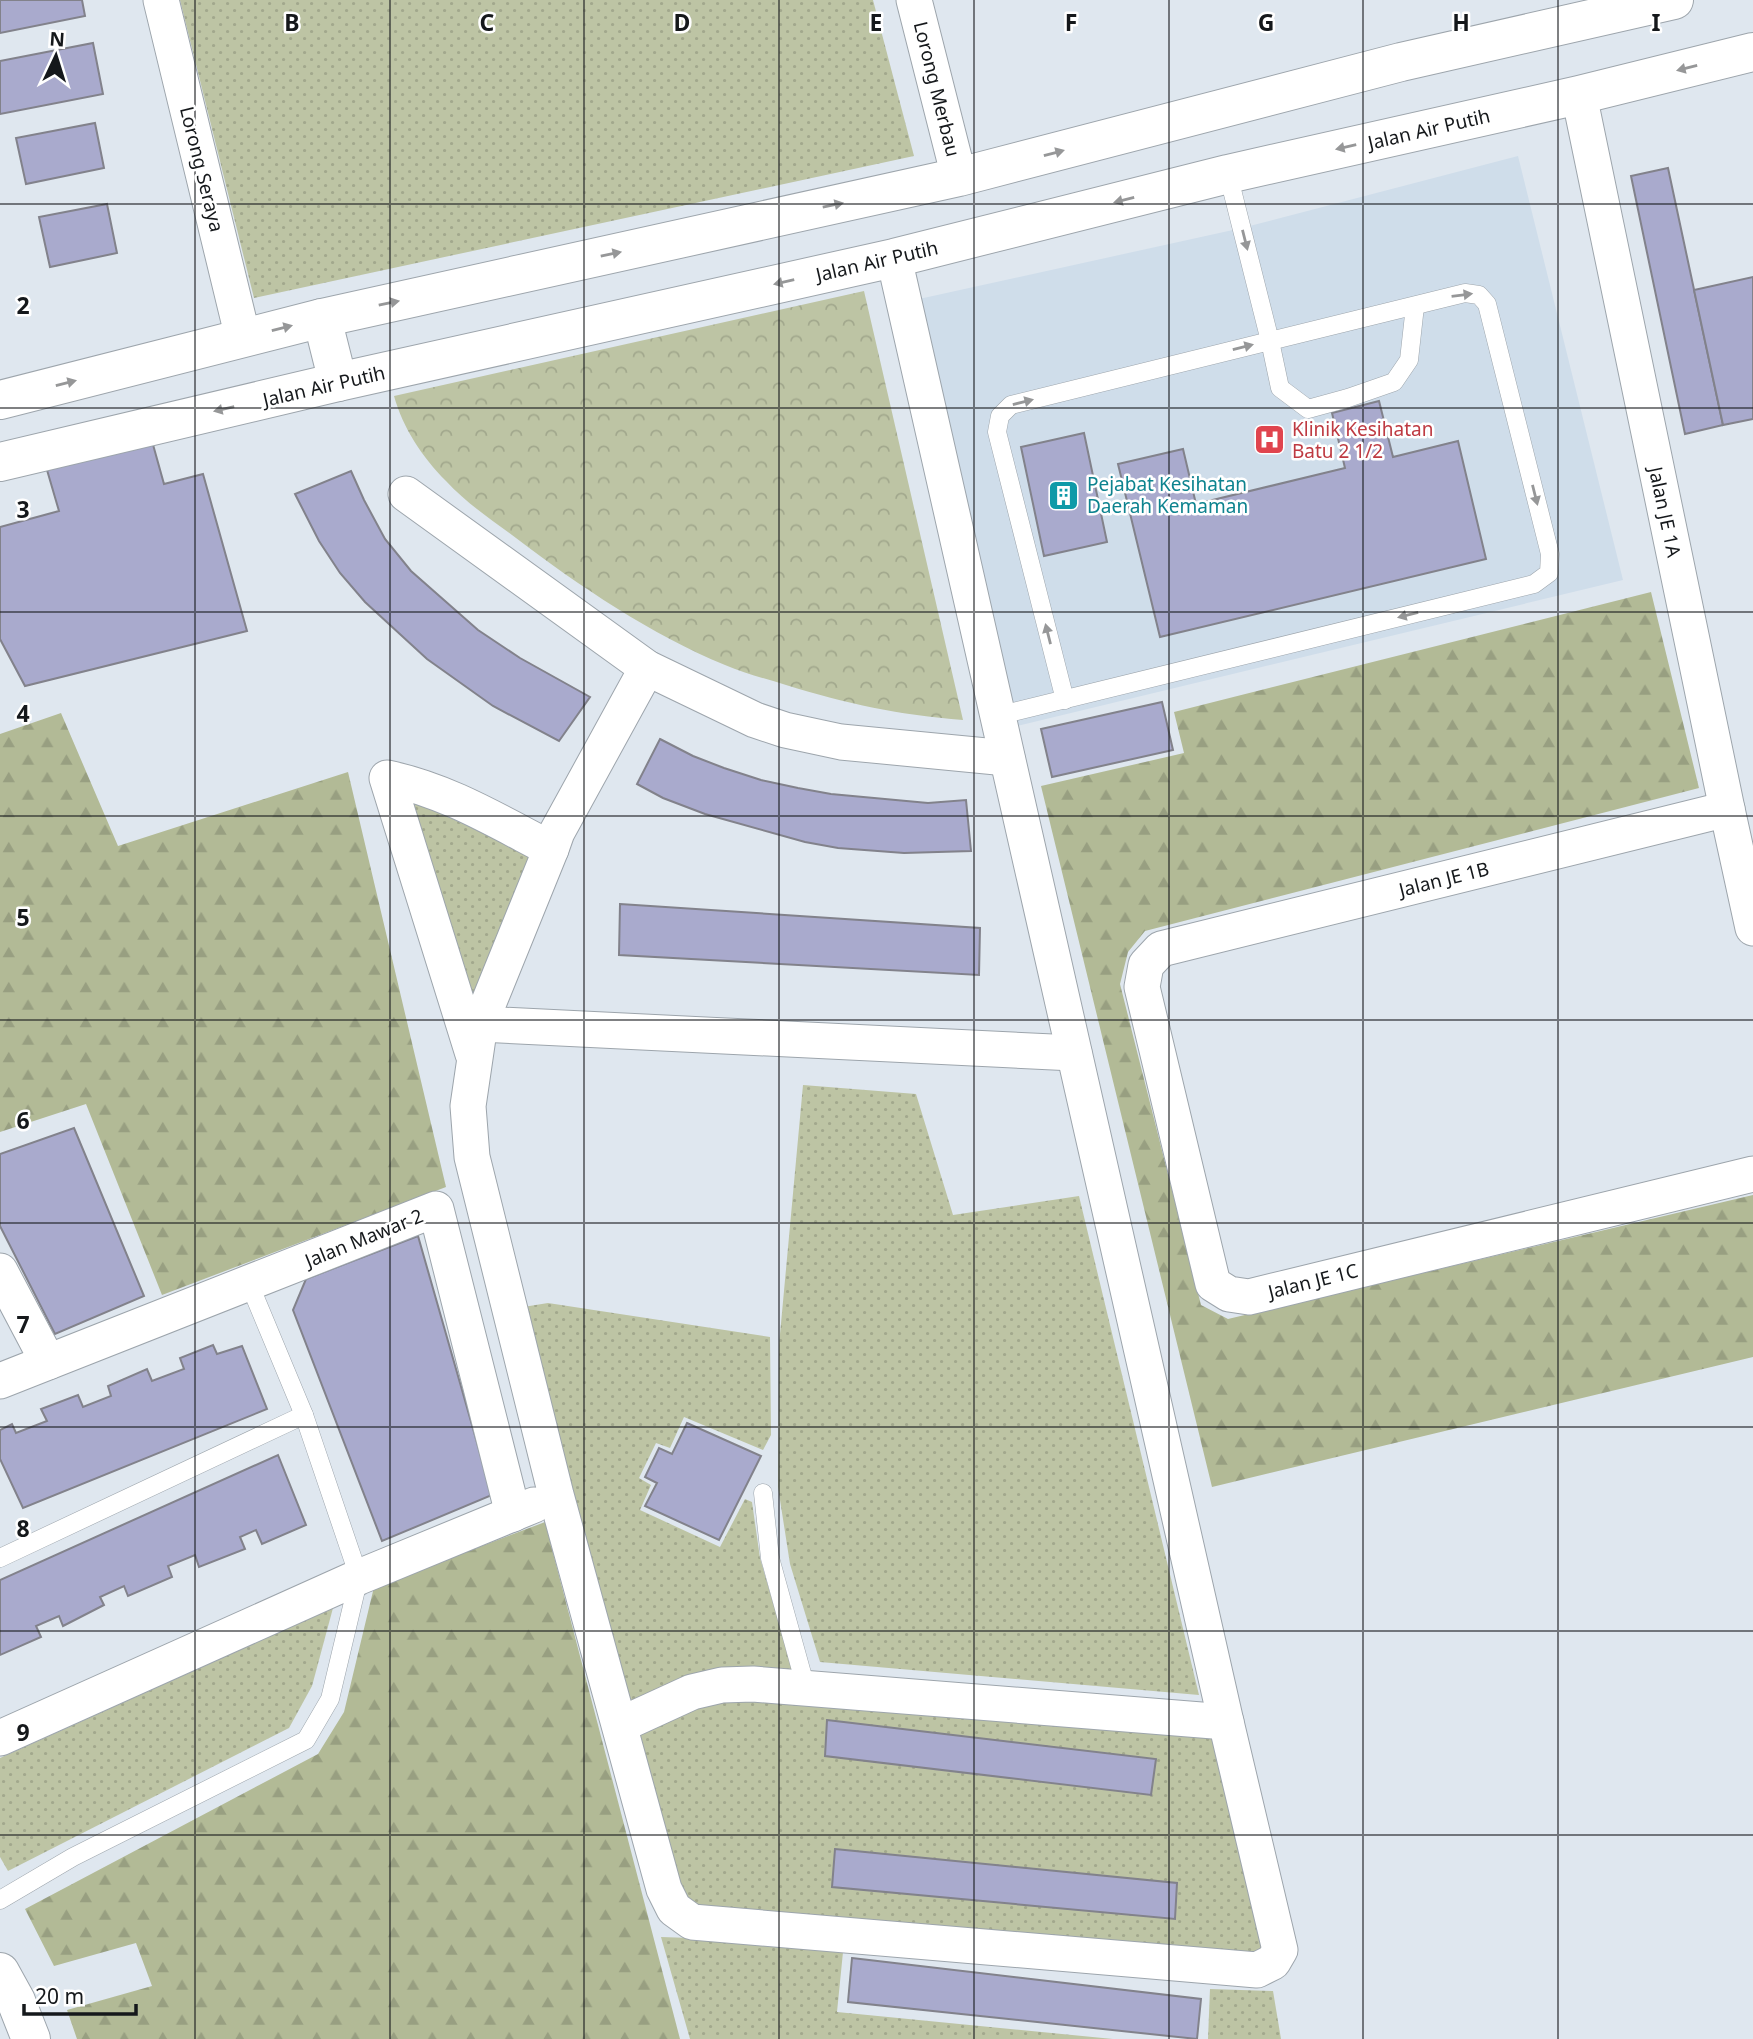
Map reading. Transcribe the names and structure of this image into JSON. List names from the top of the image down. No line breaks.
{"streets":{"main road":["Jalan Air Putih"],"street":["Lorong Merbau","Lorong Seraya","Jalan JE 1A","Jalan JE 1B","Jalan Mawar 2","Jalan JE 1C"]},"crossings":[["Jalan Air Putih","Jalan JE 1A"],["Jalan JE 1A","Jalan JE 1B"],["Jalan JE 1B","Jalan JE 1C"]],"places":{"hospital":["Klinik Kesihatan Batu 2 1/2"],"building":["Pejabat Kesihatan Daerah Kemaman"]},"scale_bar":"20 m","north":"top","grid":{"columns":["B","C","D","E","F","G","H","I"],"rows":["2","3","4","5","6","7","8","9"]}}
